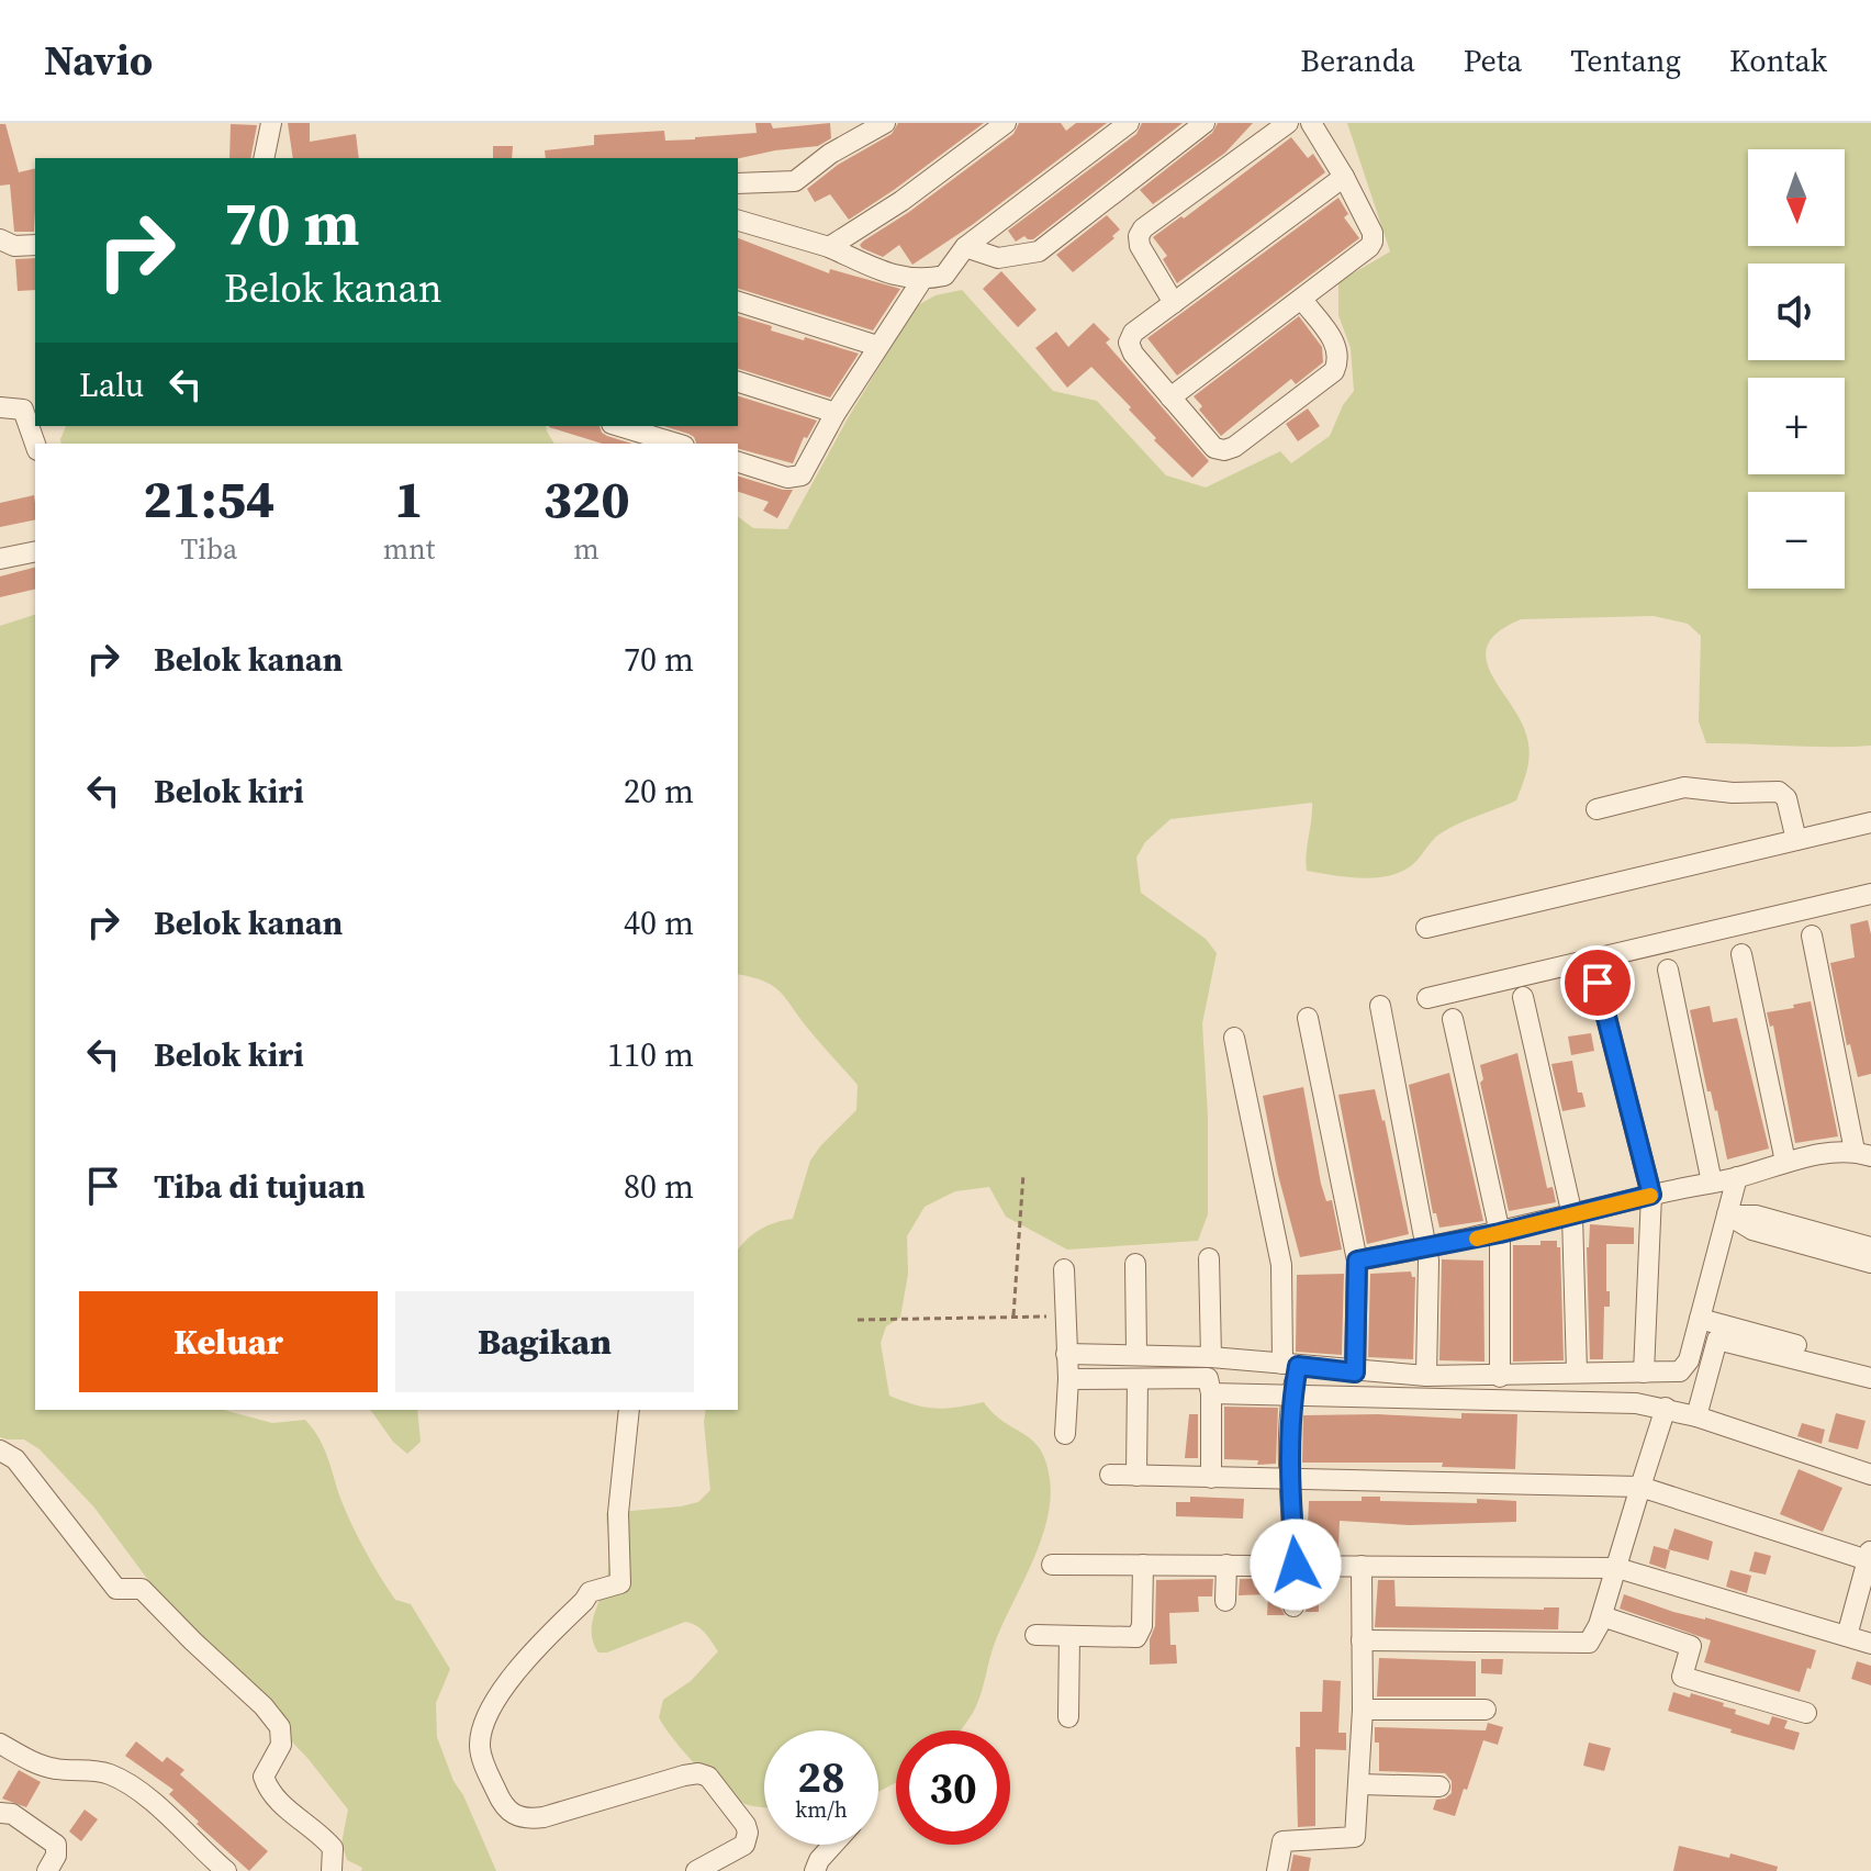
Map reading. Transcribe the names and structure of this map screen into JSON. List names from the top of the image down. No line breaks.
{"north":"bottom","page":{"header":"Navio","nav":["Beranda","Peta","Tentang","Kontak"],"map_buttons":["+","−"],"turn":["70 m","Belok kanan"],"then":"Lalu","eta":["21:54","Tiba","1","mnt","320","m"],"list":[{"name":"Belok kanan","value":"70 m"},{"name":"Belok kiri","value":"20 m"},{"name":"Belok kanan","value":"40 m"},{"name":"Belok kiri","value":"110 m"},{"name":"Tiba di tujuan","value":"80 m"}],"buttons":["Keluar","Bagikan"],"speed":"28 km/h","limit":"30"}}
